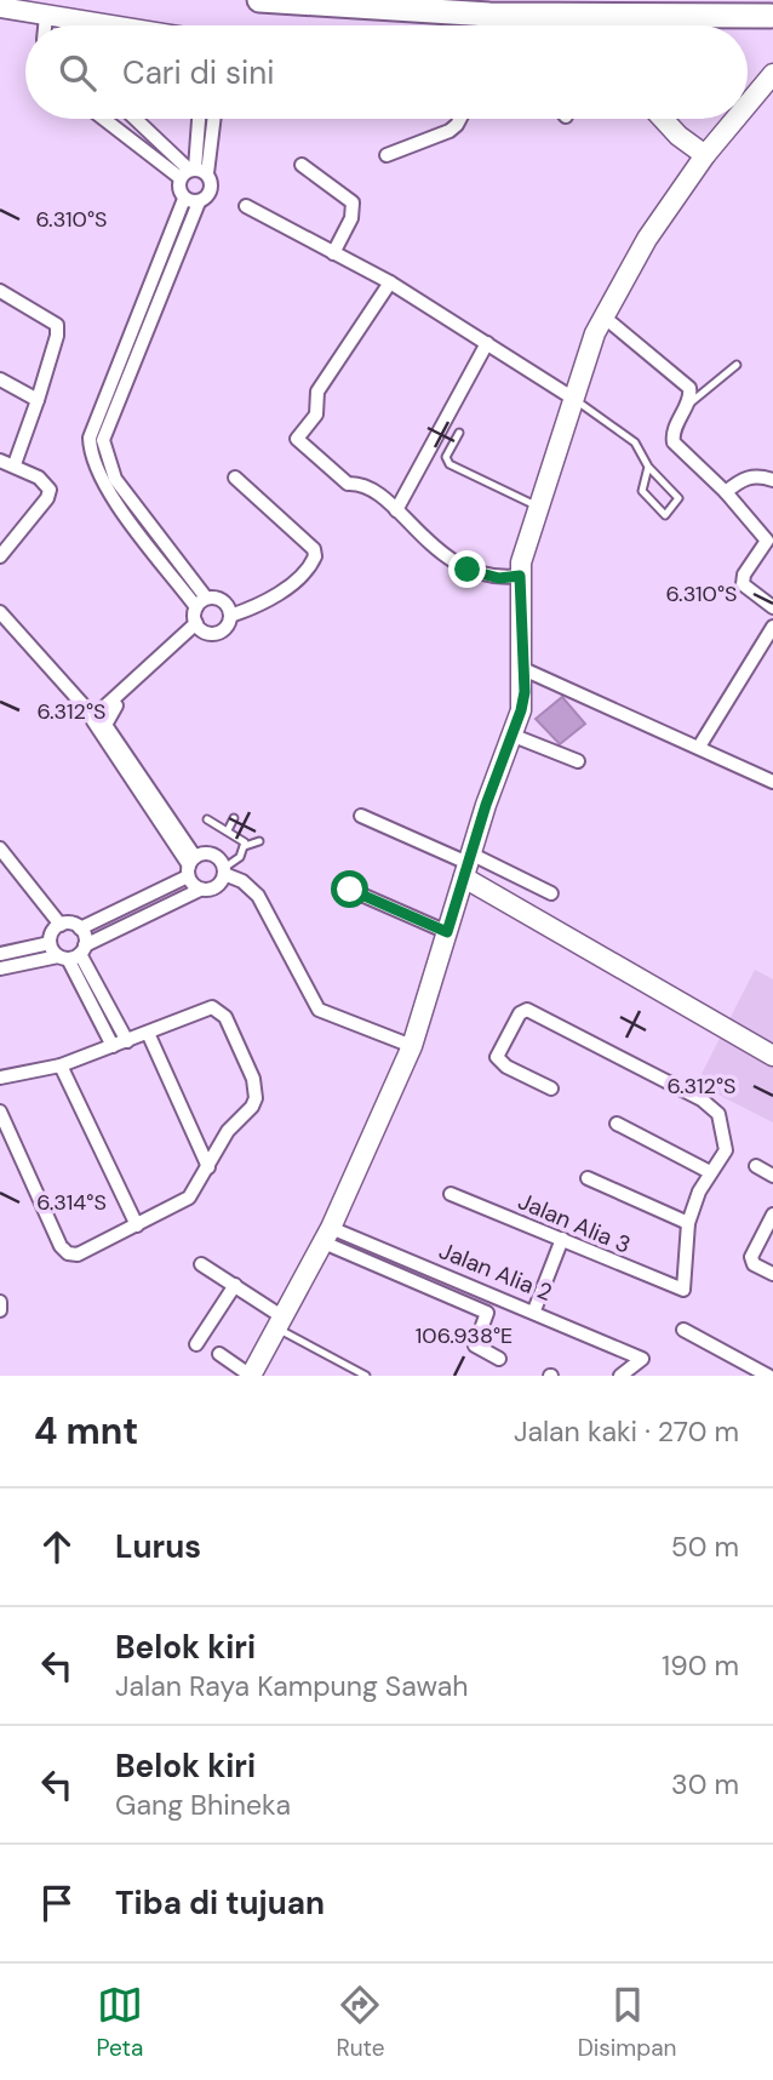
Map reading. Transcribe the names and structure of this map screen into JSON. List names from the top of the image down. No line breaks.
{"streets":{"street":["Jalan Alia 3","Jalan Alia 2"]},"page":{"search":"Cari di sini","heading":["4 mnt","Jalan kaki · 270 m"],"list":[["Lurus","50 m"],["Belok kiri","Jalan Raya Kampung Sawah","190 m"],["Belok kiri","Gang Bhineka","30 m"],"Tiba di tujuan"],"nav":["Peta","Rute","Disimpan"]},"coordinates":["6.310°S","6.312°S","6.314°S","106.938°E"]}
